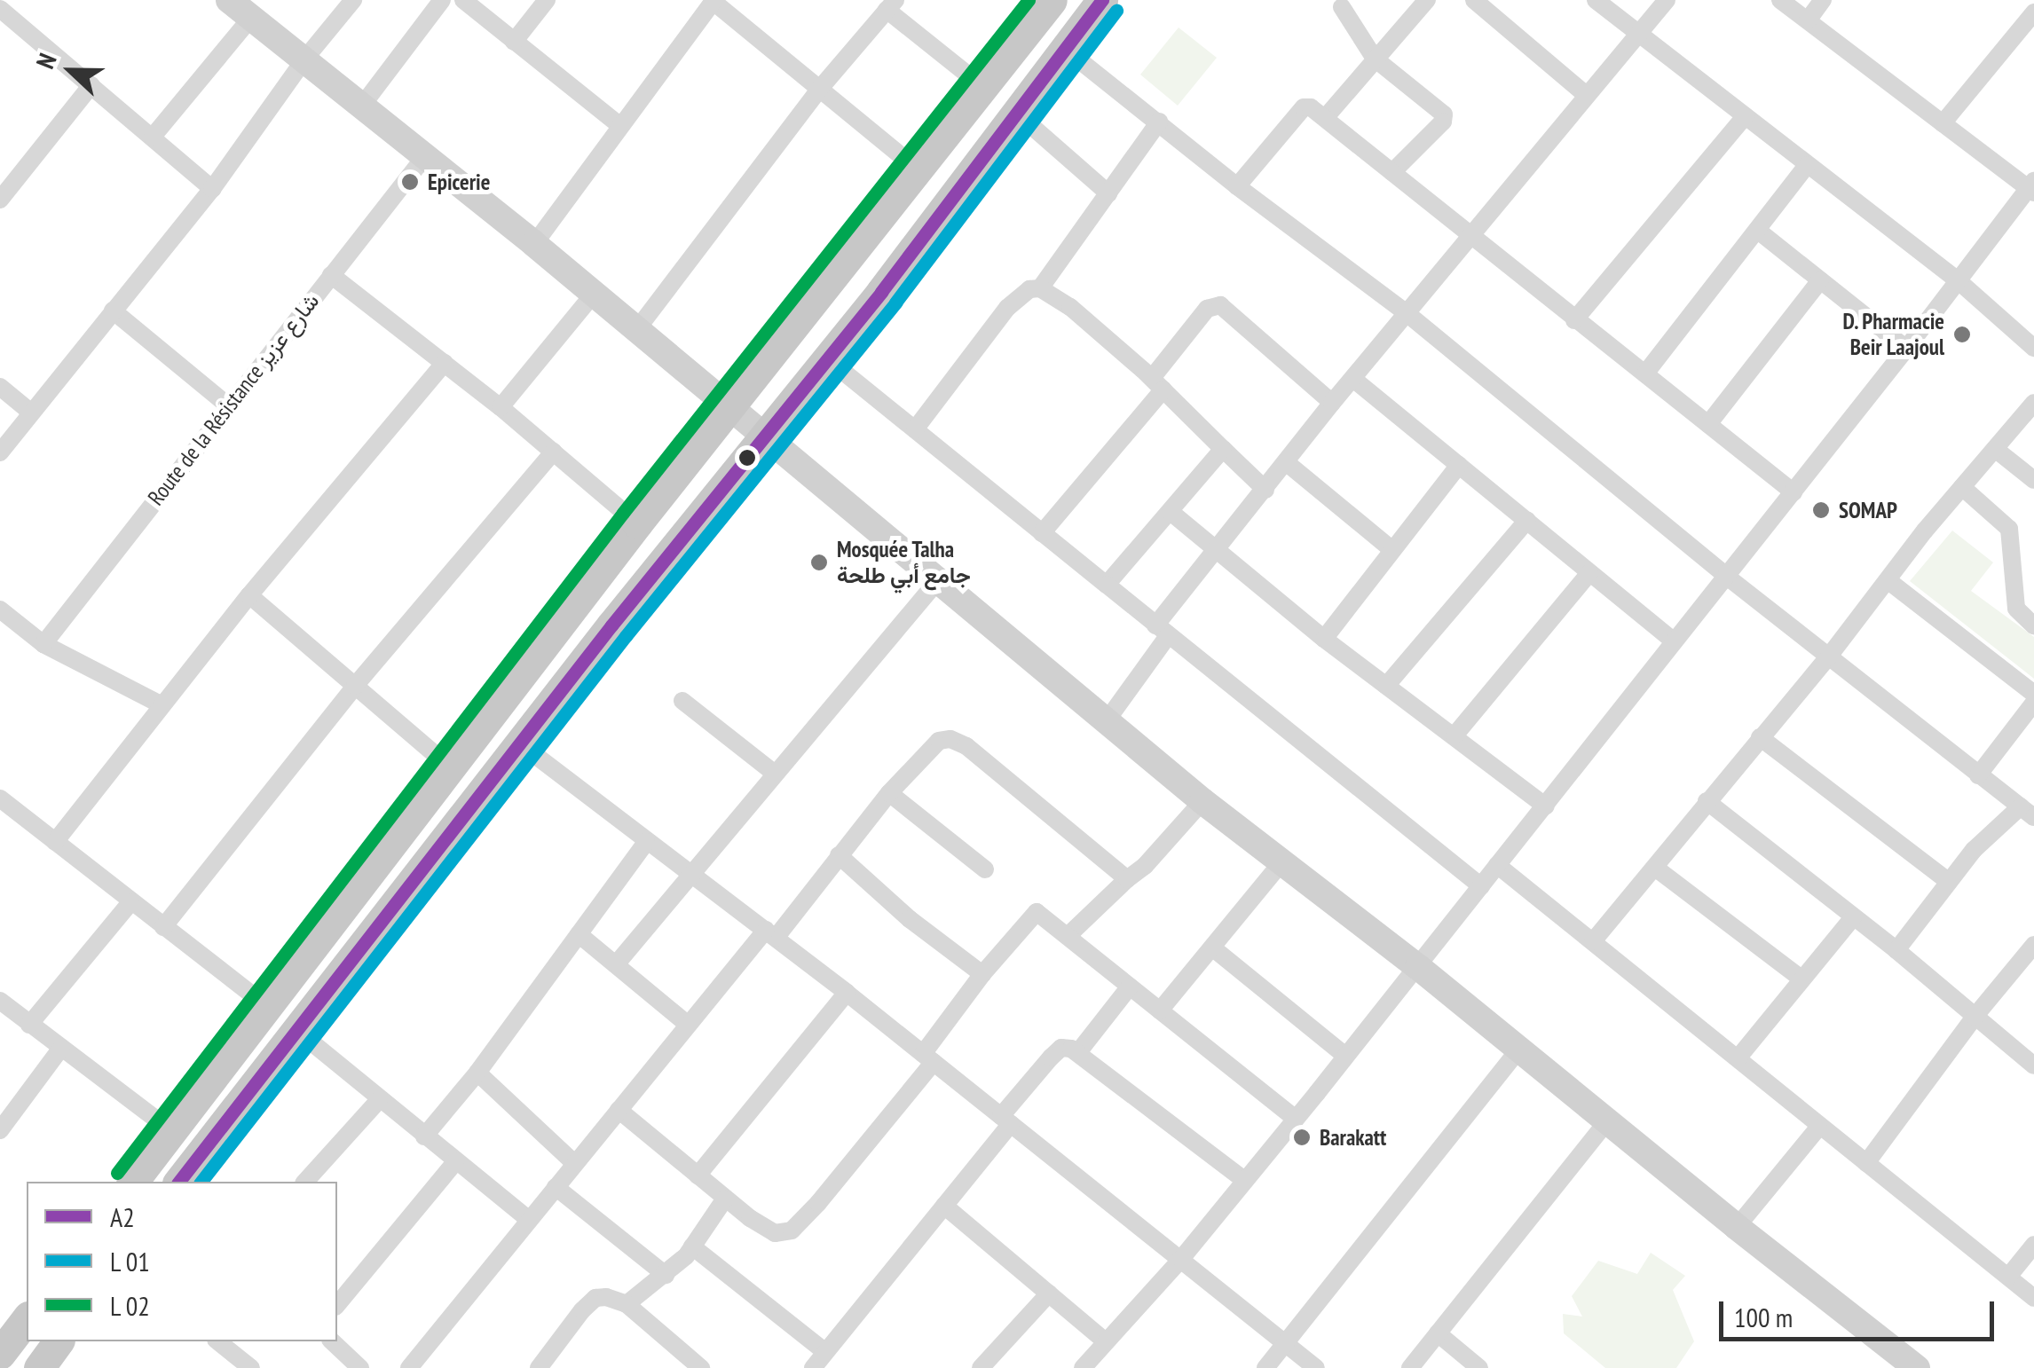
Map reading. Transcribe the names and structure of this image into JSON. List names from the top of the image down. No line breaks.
{"streets":{"street":["Route de la Résistance شارع عزيز"]},"places":["Epicerie","D. Pharmacie Beir Laajoul","SOMAP","Mosquée Talha جامع أبي طلحة","Barakatt"],"lines":["transit line A2"],"legend":["A2","L 01","L 02"],"scale_bar":"100 m","north":"left"}
